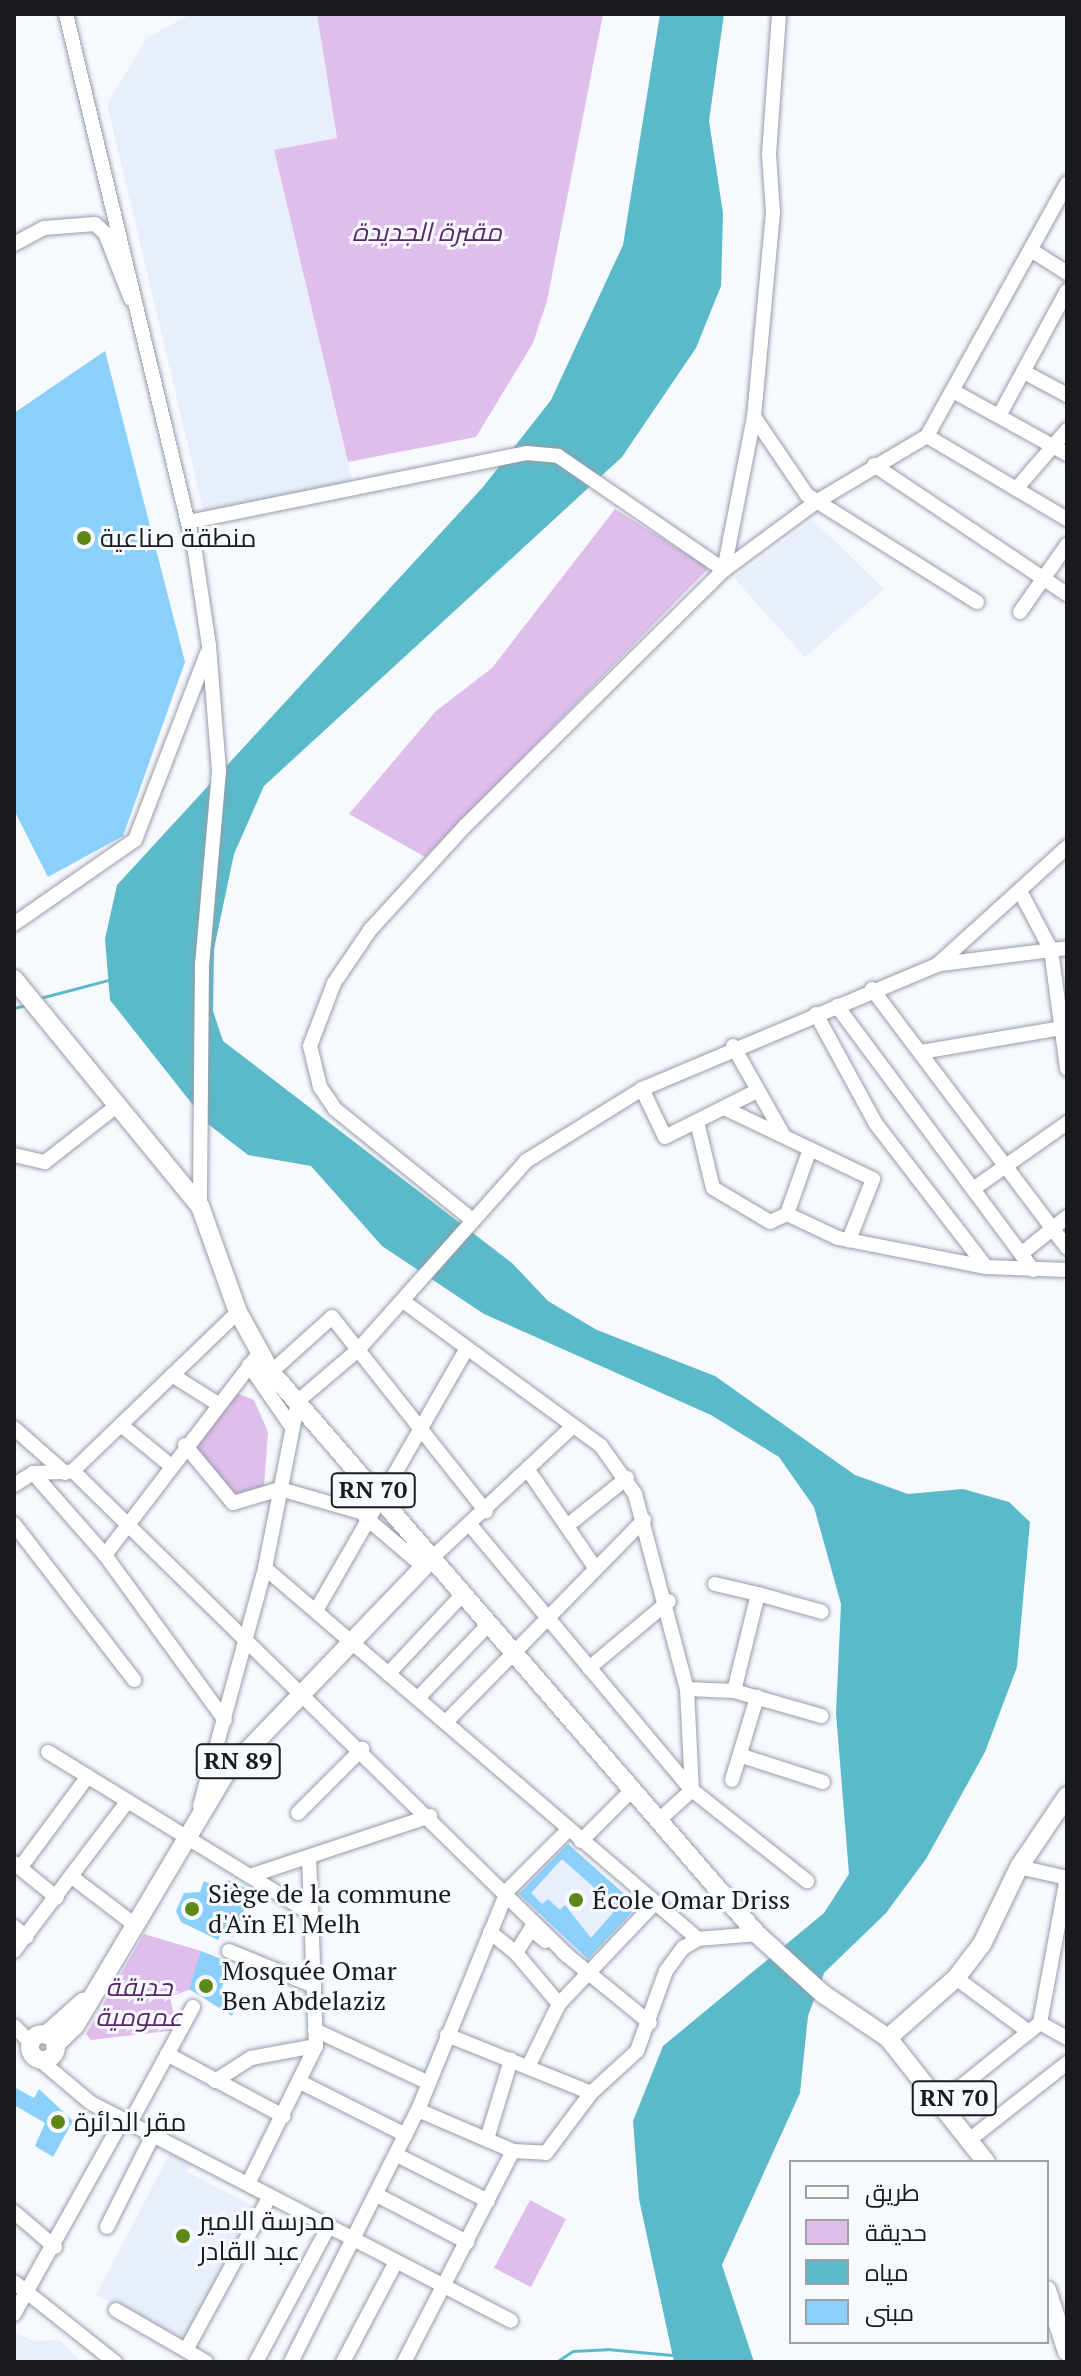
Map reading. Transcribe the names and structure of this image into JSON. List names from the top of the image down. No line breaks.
{"streets":{"main road":["RN 70","RN 89"]},"crossings":[["RN 70","RN 89"]],"parks":["مقبرة الجديدة","حديقة عمومية"],"places":["منطقة صناعية","École Omar Driss","Siège de la commune d'Aïn El Melh","Mosquée Omar Ben Abdelaziz","مقر الدائرة","مدرسة الامير عبد القادر"],"legend":["طريق","حديقة","مياه","مبنى"]}
